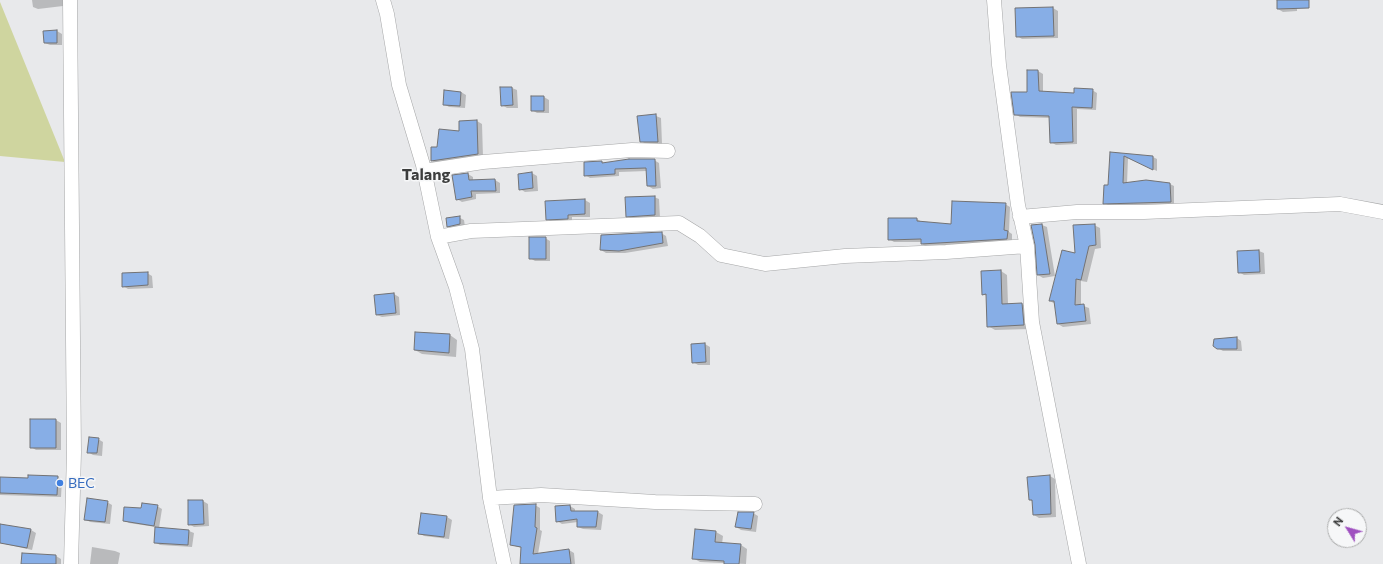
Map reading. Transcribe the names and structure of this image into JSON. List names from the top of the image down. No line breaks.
{"districts":["Talang"],"places":["BEC"],"north":"top left"}
